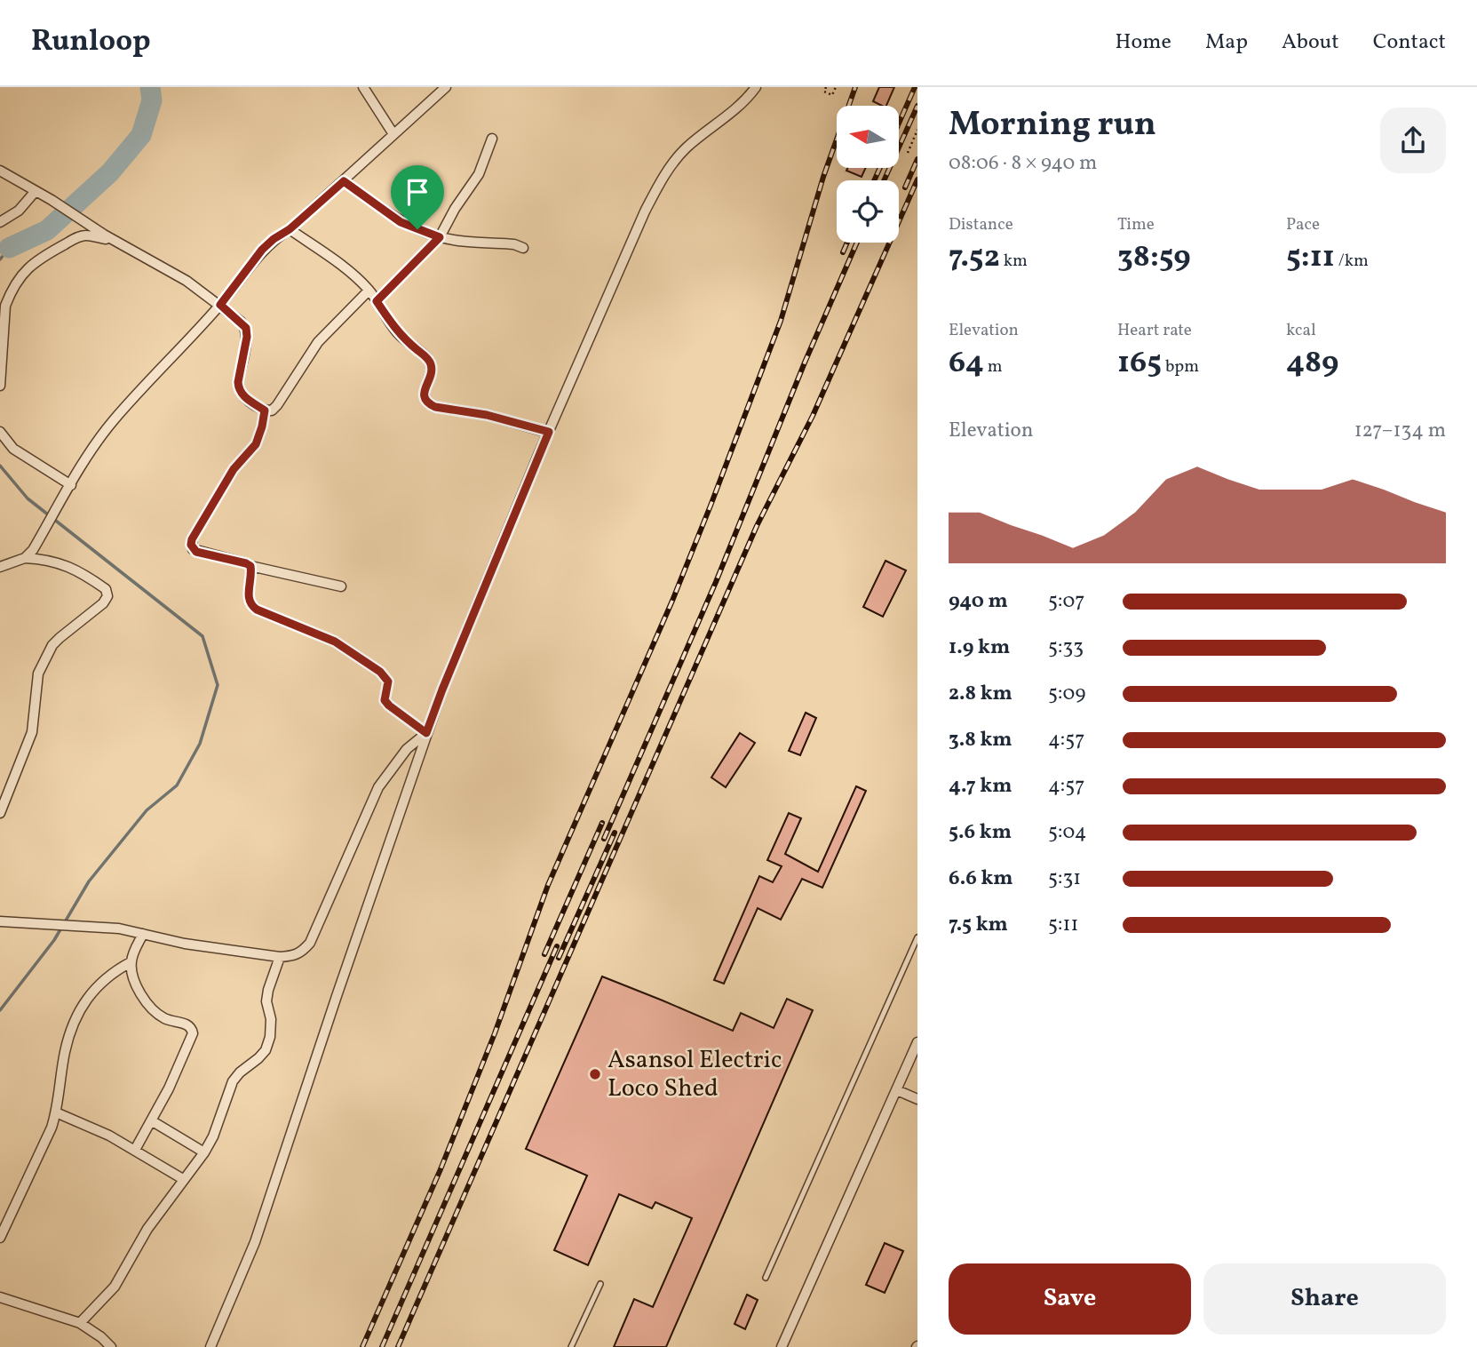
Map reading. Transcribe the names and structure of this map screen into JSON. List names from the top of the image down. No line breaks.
{"places":["Asansol Electric Loco Shed"],"north":"left","page":{"header":"Runloop","nav":["Home","Map","About","Contact"],"heading":["Morning run","08:06 · 8 × 940 m"],"stats":[["Distance","7.52 km"],["Time","38:59"],["Pace","5:11 /km"],["Elevation","64 m"],["Heart rate","165 bpm"],["kcal","489"]],"chart":["Elevation","127–134 m"],"list":[{"name":"940 m","note":"5:07"},{"name":"1.9 km","note":"5:33"},{"name":"2.8 km","note":"5:09"},{"name":"3.8 km","note":"4:57"},{"name":"4.7 km","note":"4:57"},{"name":"5.6 km","note":"5:04"},{"name":"6.6 km","note":"5:31"},{"name":"7.5 km","note":"5:11"}],"buttons":["Save","Share"]}}
